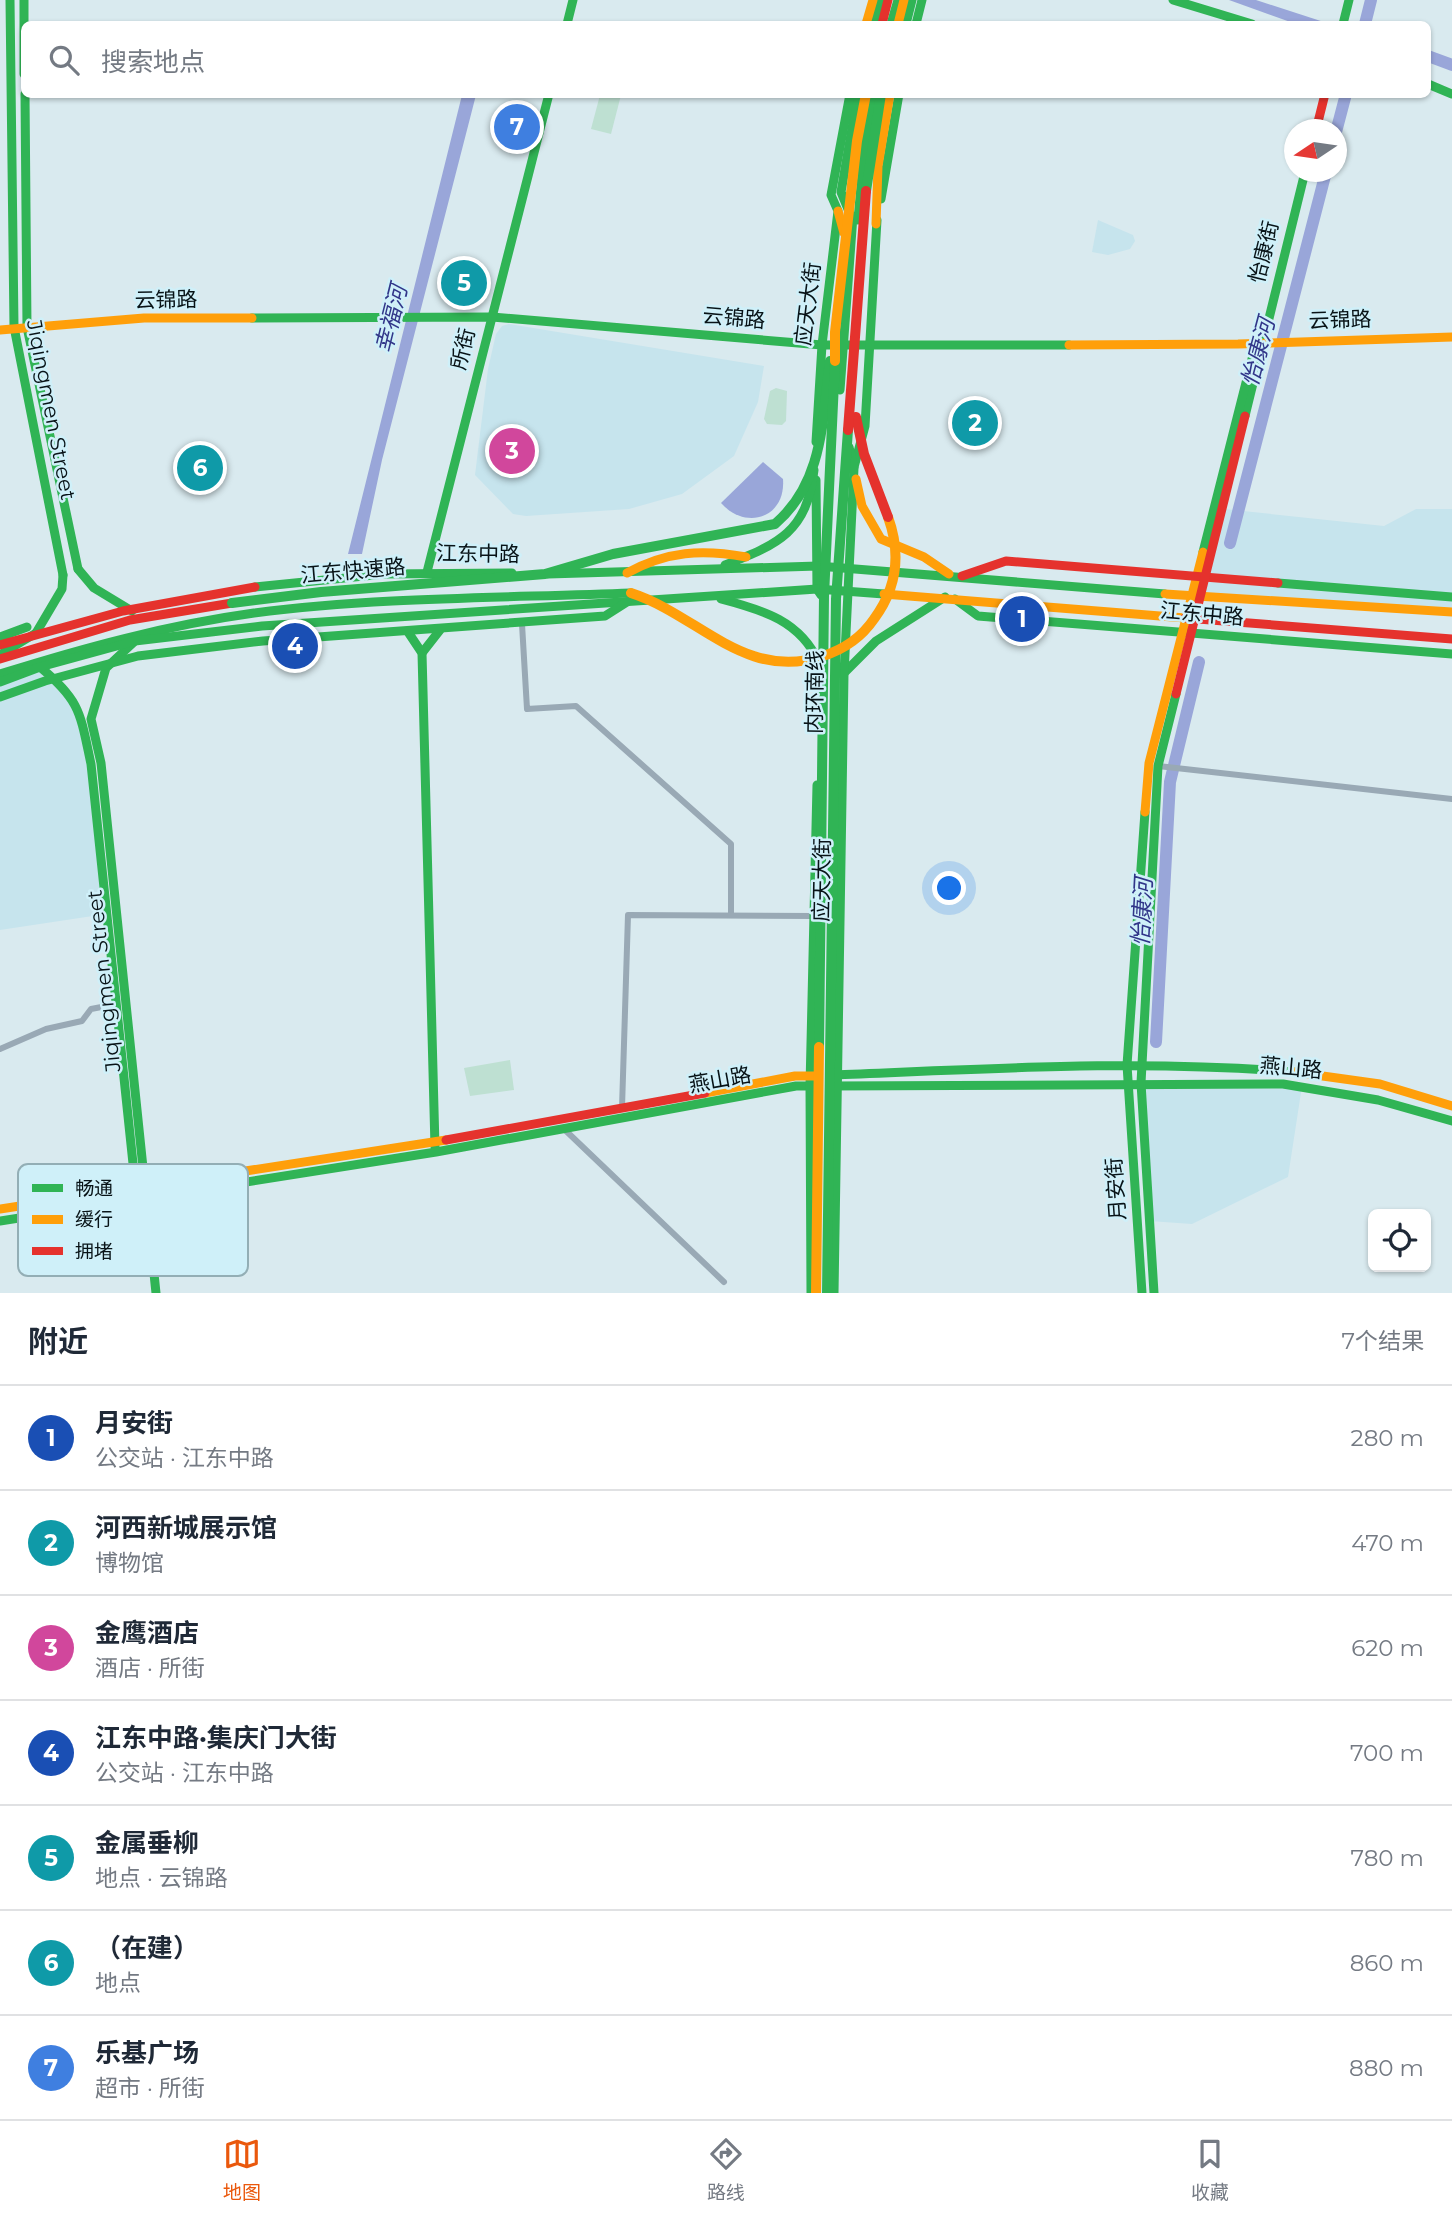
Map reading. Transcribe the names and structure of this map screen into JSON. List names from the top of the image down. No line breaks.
{"streets":{"main road":["怡康街","云锦路","应天大街","所街","Jiqingmen Street","江东中路","江东快速路","内环南线","燕山路","月安街"]},"crossings":[["怡康街","云锦路"],["怡康街","江东中路"],["怡康街","月安街"],["云锦路","应天大街"],["云锦路","所街"],["云锦路","Jiqingmen Street"],["应天大街","江东中路"],["应天大街","内环南线"],["应天大街","燕山路"],["所街","江东中路"],["Jiqingmen Street","江东中路"],["江东中路","江东快速路"],["江东中路","月安街"],["江东快速路","内环南线"],["燕山路","月安街"]],"water":["幸福河","怡康河"],"legend":["畅通","缓行","拥堵"],"north":"left","page":{"search":"搜索地点","pins":["7","5","2","3","6","1","4"],"heading":["附近","7个结果"],"list":[{"mark":"1","name":"月安街","note":"公交站 · 江东中路","value":"280 m"},{"mark":"2","name":"河西新城展示馆","note":"博物馆","value":"470 m"},{"mark":"3","name":"金鹰酒店","note":"酒店 · 所街","value":"620 m"},{"mark":"4","name":"江东中路·集庆门大街","note":"公交站 · 江东中路","value":"700 m"},{"mark":"5","name":"金属垂柳","note":"地点 · 云锦路","value":"780 m"},{"mark":"6","name":"（在建）","note":"地点","value":"860 m"},{"mark":"7","name":"乐基广场","note":"超市 · 所街","value":"880 m"}],"nav":["地图","路线","收藏"]}}
